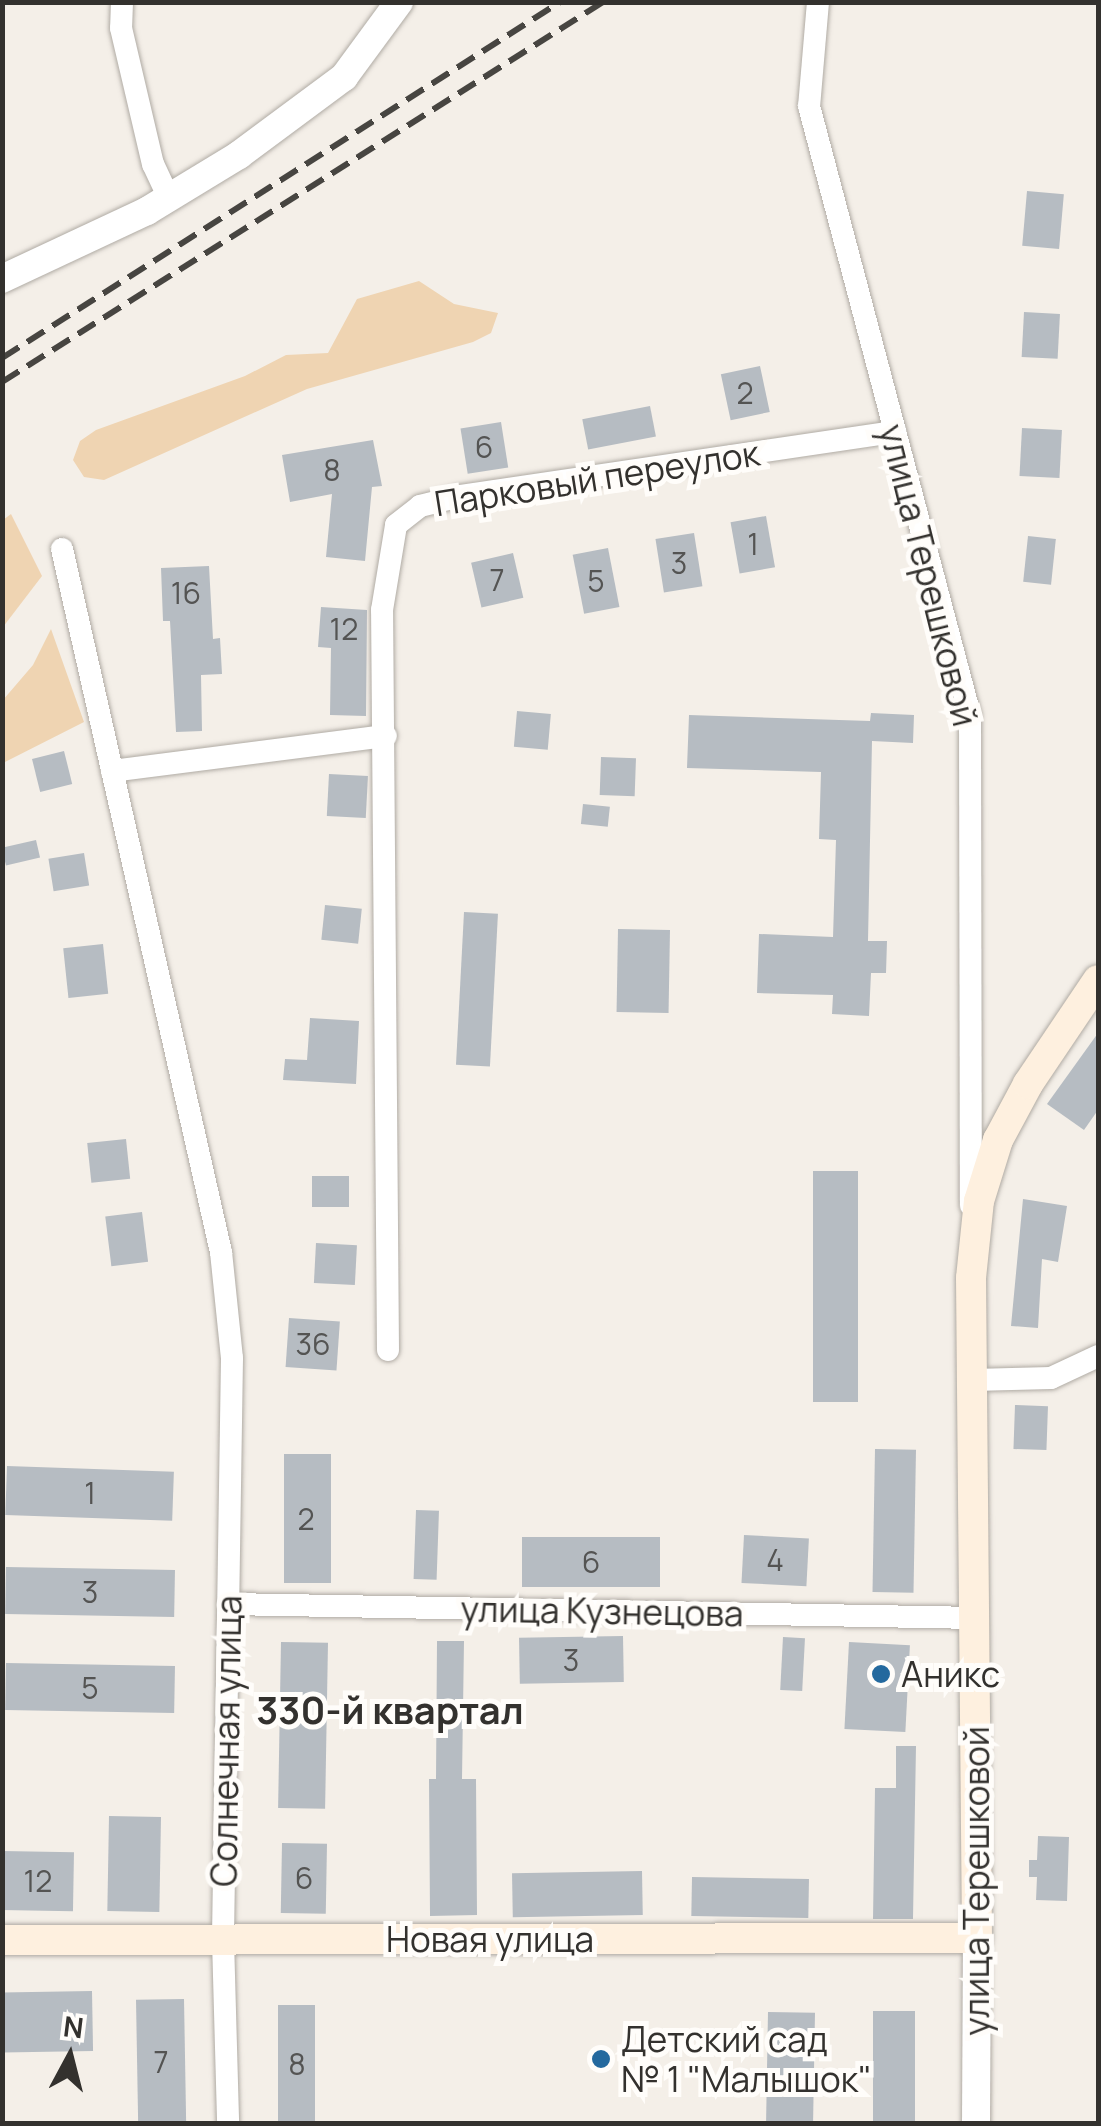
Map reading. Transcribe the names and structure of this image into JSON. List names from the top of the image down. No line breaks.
{"streets":{"main road":["улица Терешковой","Новая улица"],"street":["Парковый переулок","улица Кузнецова","Солнечная улица"]},"crossings":[["Парковый переулок","улица Терешковой"],["улица Терешковой","улица Кузнецова"],["улица Терешковой","Новая улица"],["улица Кузнецова","Солнечная улица"],["Солнечная улица","Новая улица"]],"districts":["330-й квартал"],"places":["Аникс","Детский сад № 1 \"Малышок\""],"house_numbers":["2","6","8","1","3","7","5","16","12","36","1","2","4","6","3","3","5","6","12","7","8"],"north":"top"}
